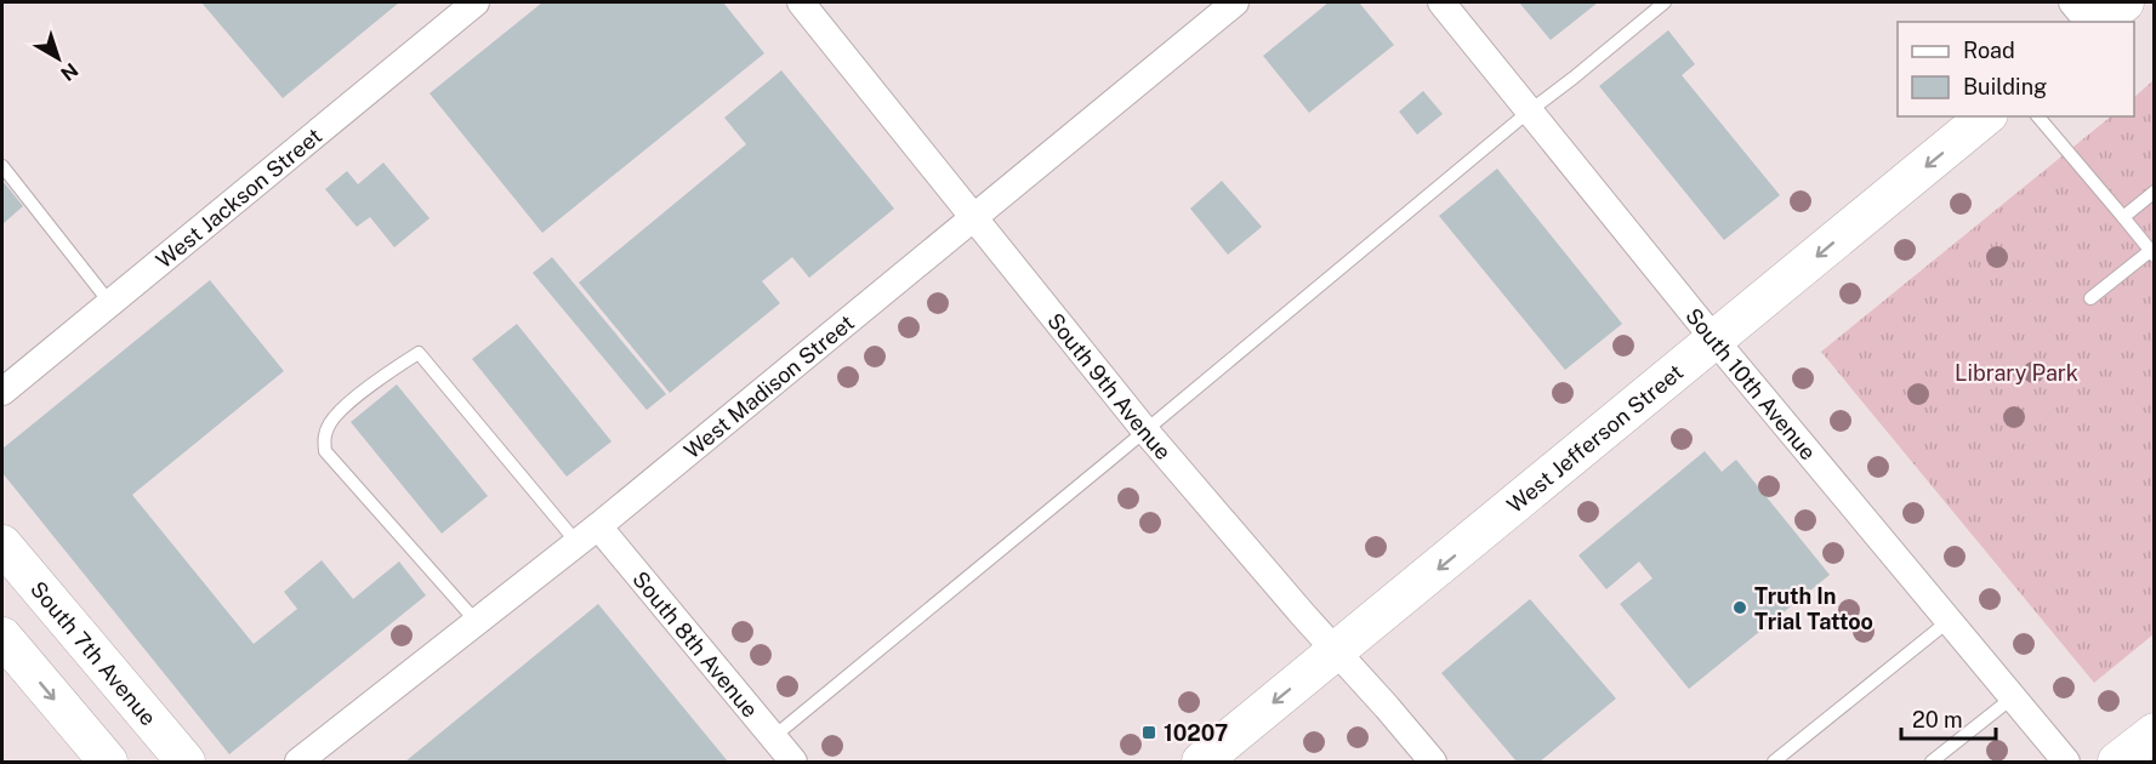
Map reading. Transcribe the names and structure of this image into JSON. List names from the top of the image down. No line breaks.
{"streets":{"main road":["West Jefferson Street","South 7th Avenue"],"street":["West Jackson Street","South 10th Avenue","West Madison Street","South 9th Avenue","South 8th Avenue"]},"crossings":[["South 10th Avenue","West Jefferson Street"],["West Madison Street","South 9th Avenue"],["West Madison Street","South 8th Avenue"],["South 9th Avenue","West Jefferson Street"]],"one_way":["West Jefferson Street"],"parks":["Library Park"],"places":{"other":["Truth In Trial Tattoo"],"transit":["10207"]},"legend":["Road","Building"],"scale_bar":"20 m","north":"bottom right"}
